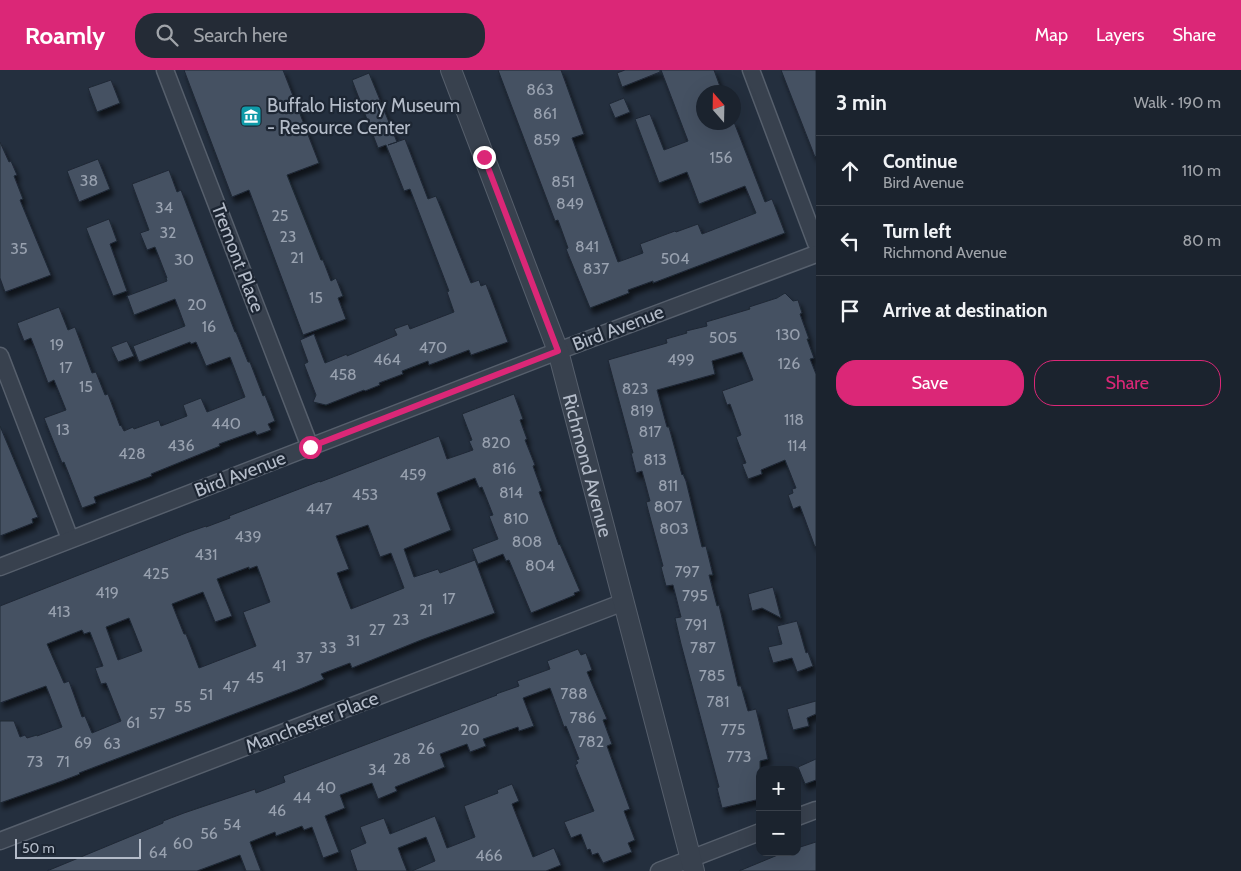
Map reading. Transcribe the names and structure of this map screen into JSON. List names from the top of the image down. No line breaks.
{"streets":{"street":["Tremont Place","Bird Avenue","Richmond Avenue","Manchester Place"]},"crossings":[["Tremont Place","Bird Avenue"],["Bird Avenue","Richmond Avenue"],["Richmond Avenue","Manchester Place"]],"places":{"museum":["Buffalo History Museum - Resource Center"]},"house_numbers":["863","861","859","156","38","851","849","34","25","32","23","841","35","21","504","30","837","15","20","16","130","505","19","470","464","499","126","17","458","15","823","819","118","440","13","817","820","436","114","428","813","816","459","811","814","453","807","447","810","803","439","808","431","804","797","425","419","795","17","21","413","23","791","27","31","33","787","37","41","785","45","47","788","51","781","55","57","786","61","20","775","782","69","63","26","773","28","73","71","34","40","44","46","54","56","60","64","466"],"scale_bar":"50 m","north":"top","page":{"header":"Roamly","search":"Search here","nav":["Map","Layers","Share"],"heading":["3 min","Walk · 190 m"],"list":[["Continue","Bird Avenue","110 m"],["Turn left","Richmond Avenue","80 m"],"Arrive at destination"],"buttons":["Save","Share"],"map_buttons":["+","−"],"scale":"50 m"}}
